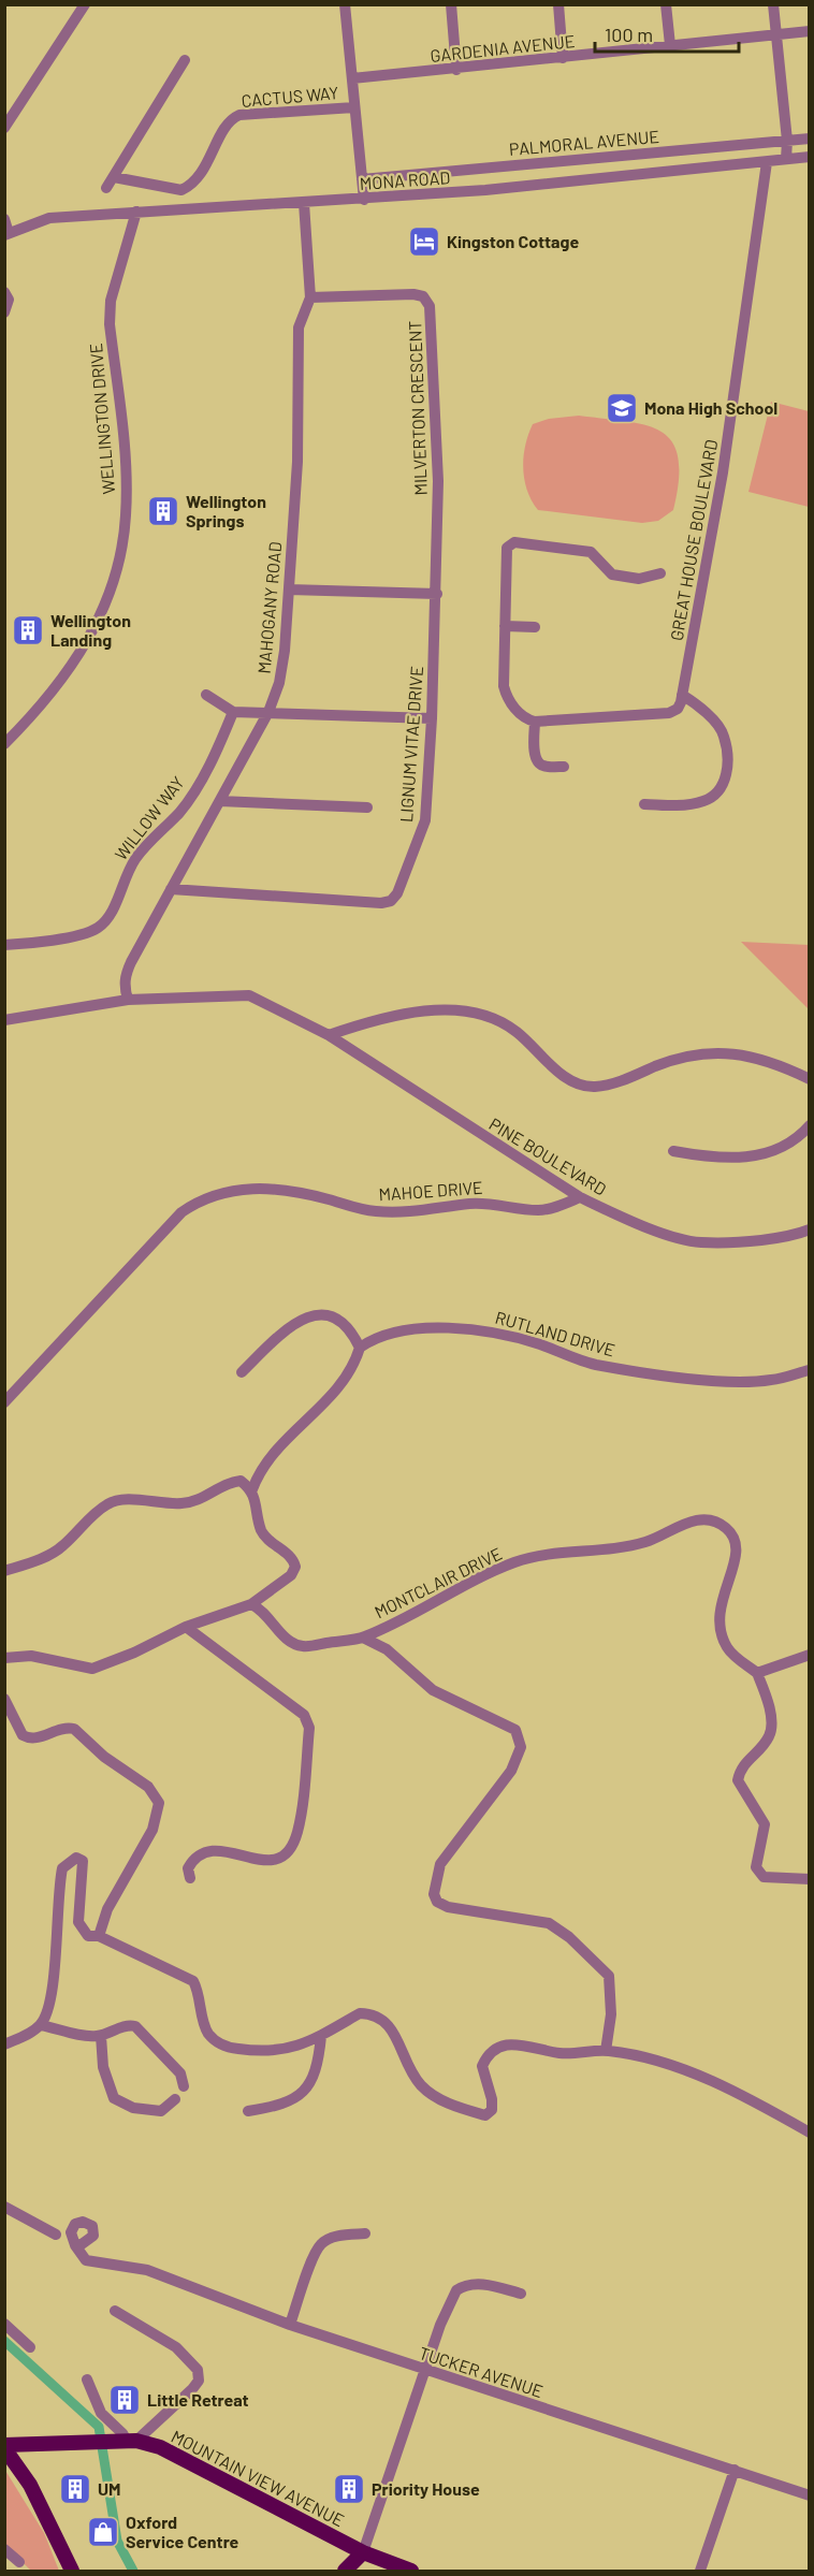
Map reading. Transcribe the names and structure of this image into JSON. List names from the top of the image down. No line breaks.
{"streets":{"main road":["MOUNTAIN VIEW AVENUE"],"street":["GARDENIA AVENUE","CACTUS WAY","PALMORAL AVENUE","MONA ROAD","MILVERTON CRESCENT","WELLINGTON DRIVE","GREAT HOUSE BOULEVARD","MAHOGANY ROAD","LIGNUM VITAE DRIVE","WILLOW WAY","PINE BOULEVARD","MAHOE DRIVE","RUTLAND DRIVE","MONTCLAIR DRIVE","TUCKER AVENUE"]},"crossings":[["MONA ROAD","WELLINGTON DRIVE"],["MONA ROAD","GREAT HOUSE BOULEVARD"],["MILVERTON CRESCENT","MAHOGANY ROAD"],["MILVERTON CRESCENT","LIGNUM VITAE DRIVE"],["MAHOGANY ROAD","LIGNUM VITAE DRIVE"],["MAHOGANY ROAD","PINE BOULEVARD"],["PINE BOULEVARD","MAHOE DRIVE"]],"places":{"hotel":["Kingston Cottage"],"school or university":["Mona High School"],"building":["Wellington Springs","Wellington Landing","Little Retreat","UM","Priority House"],"shop":["Oxford Service Centre"]},"scale_bar":"100 m"}
